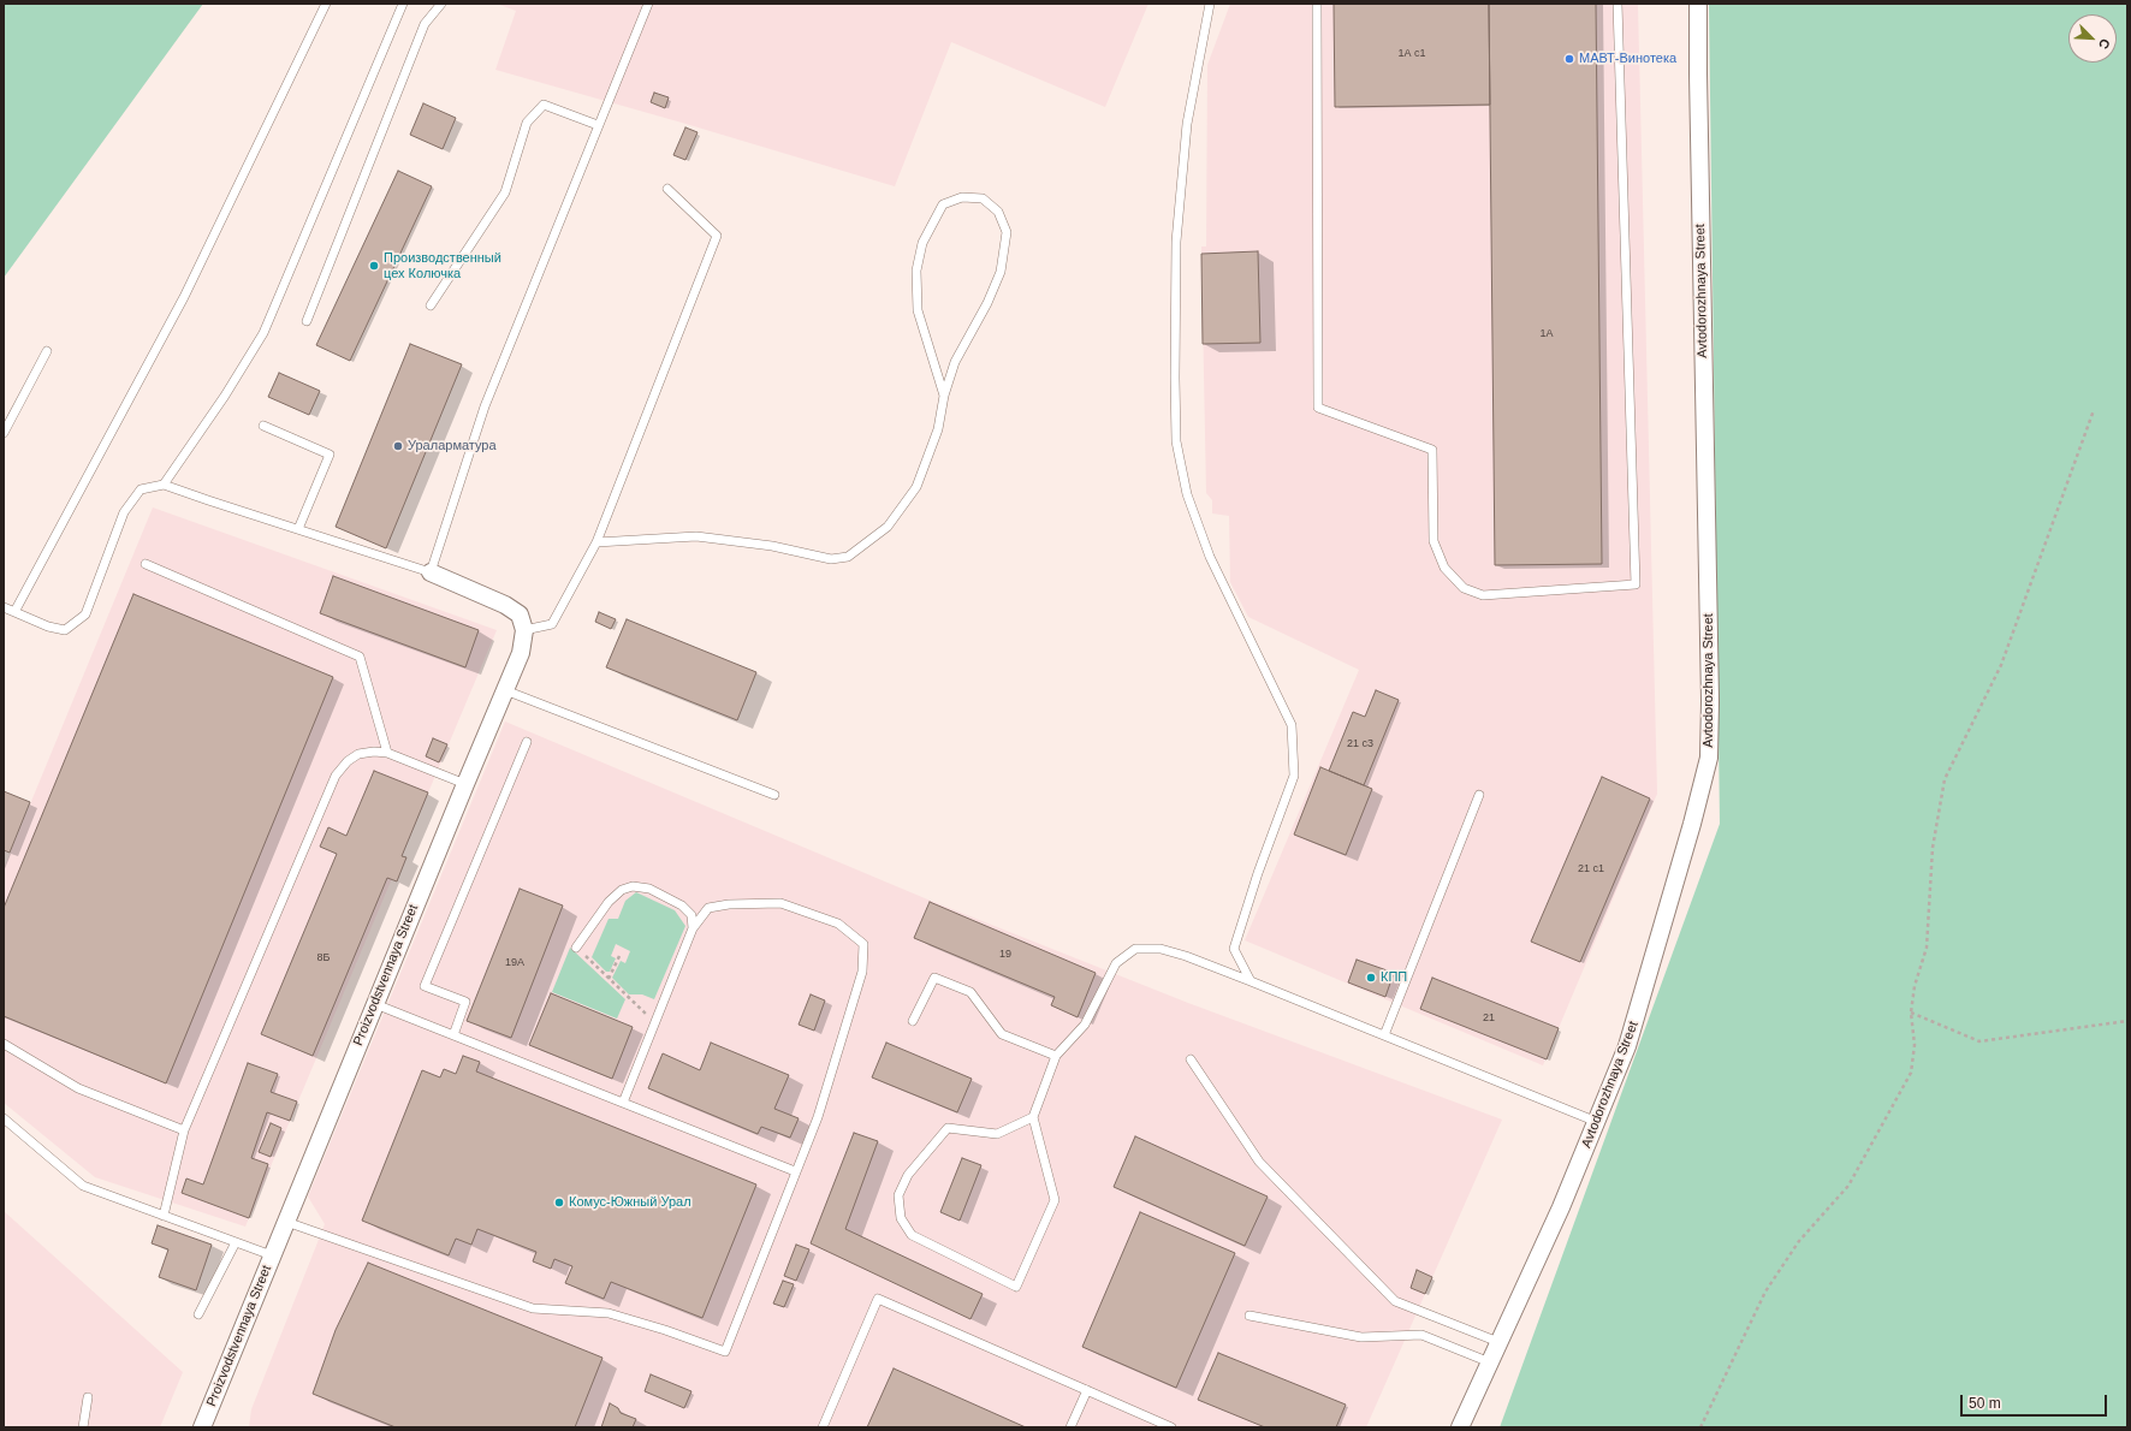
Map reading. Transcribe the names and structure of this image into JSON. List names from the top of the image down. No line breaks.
{"streets":{"street":["Avtodorozhnaya Street","Proizvodstvennaya Street"]},"places":["МАВТ-Винотека","Производственный цех Колючка","Ураларматура","КПП","Комус-Южный Урал"],"house_numbers":["1А с1","1А","21 с3","21 с1","19","8Б","19А","21"],"scale_bar":"50 m","north":"bottom right"}
